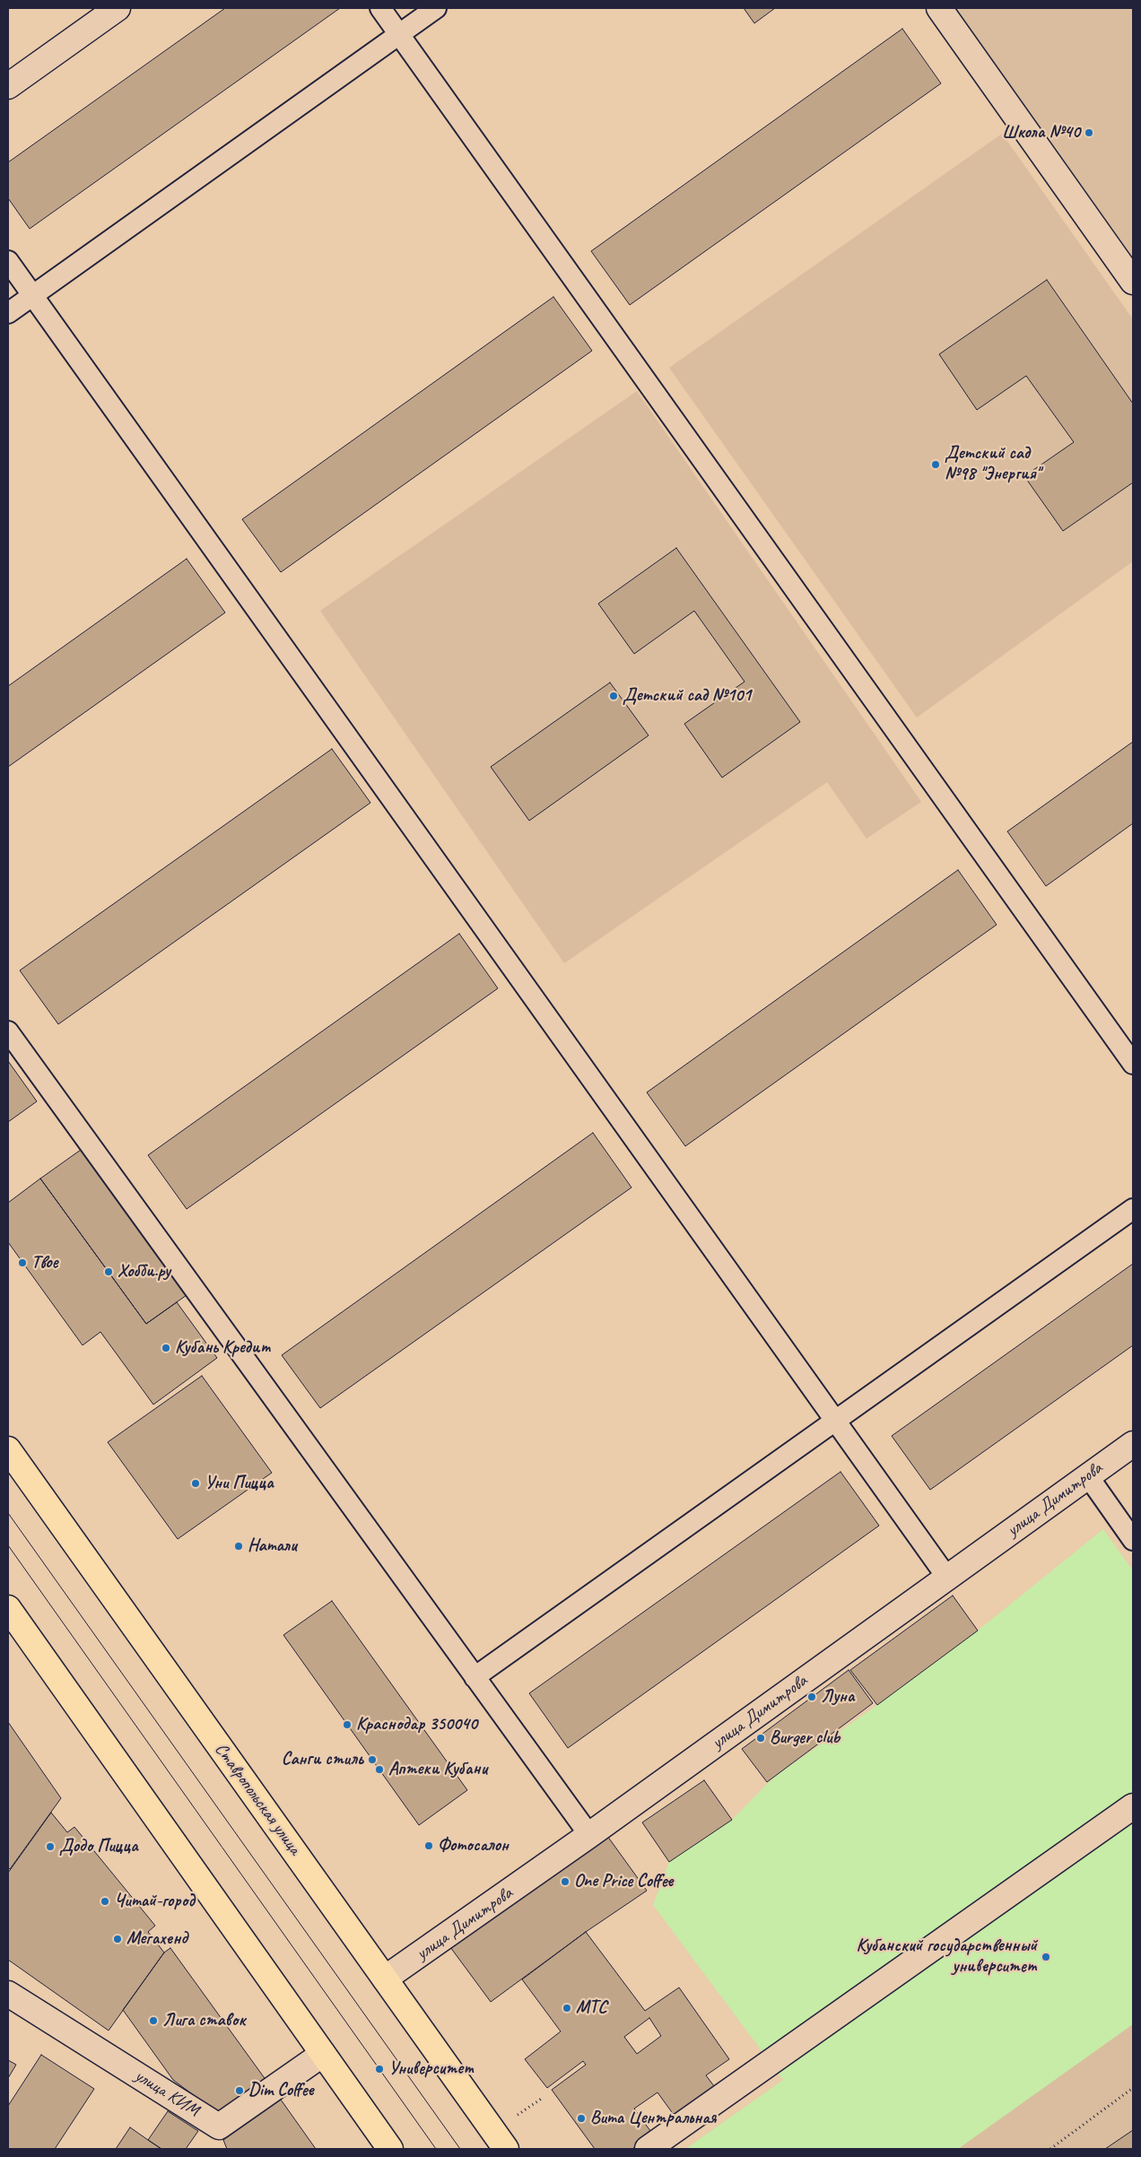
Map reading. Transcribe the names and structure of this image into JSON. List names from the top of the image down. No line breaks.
{"streets":{"main road":["Ставропольская улица"],"street":["улица Димитрова","улица КИМ"]},"crossings":[["улица Димитрова","Ставропольская улица"]],"places":["Школа №40","Детский сад №98 \"Энергия\"","Детский сад №101","Твое","Хобби.ру","Кубань Кредит","Уни Пицца","Натали","Луна","Краснодар 350040","Burger club","Санги стиль","Аптеки Кубани","Фотосалон","Додо Пицца","One Price Coffee","Читай-город","Мегахенд","Кубанский государственный университет","МТС","Лига ставок","Университет","Dim Coffee","Вита Центральная"]}
